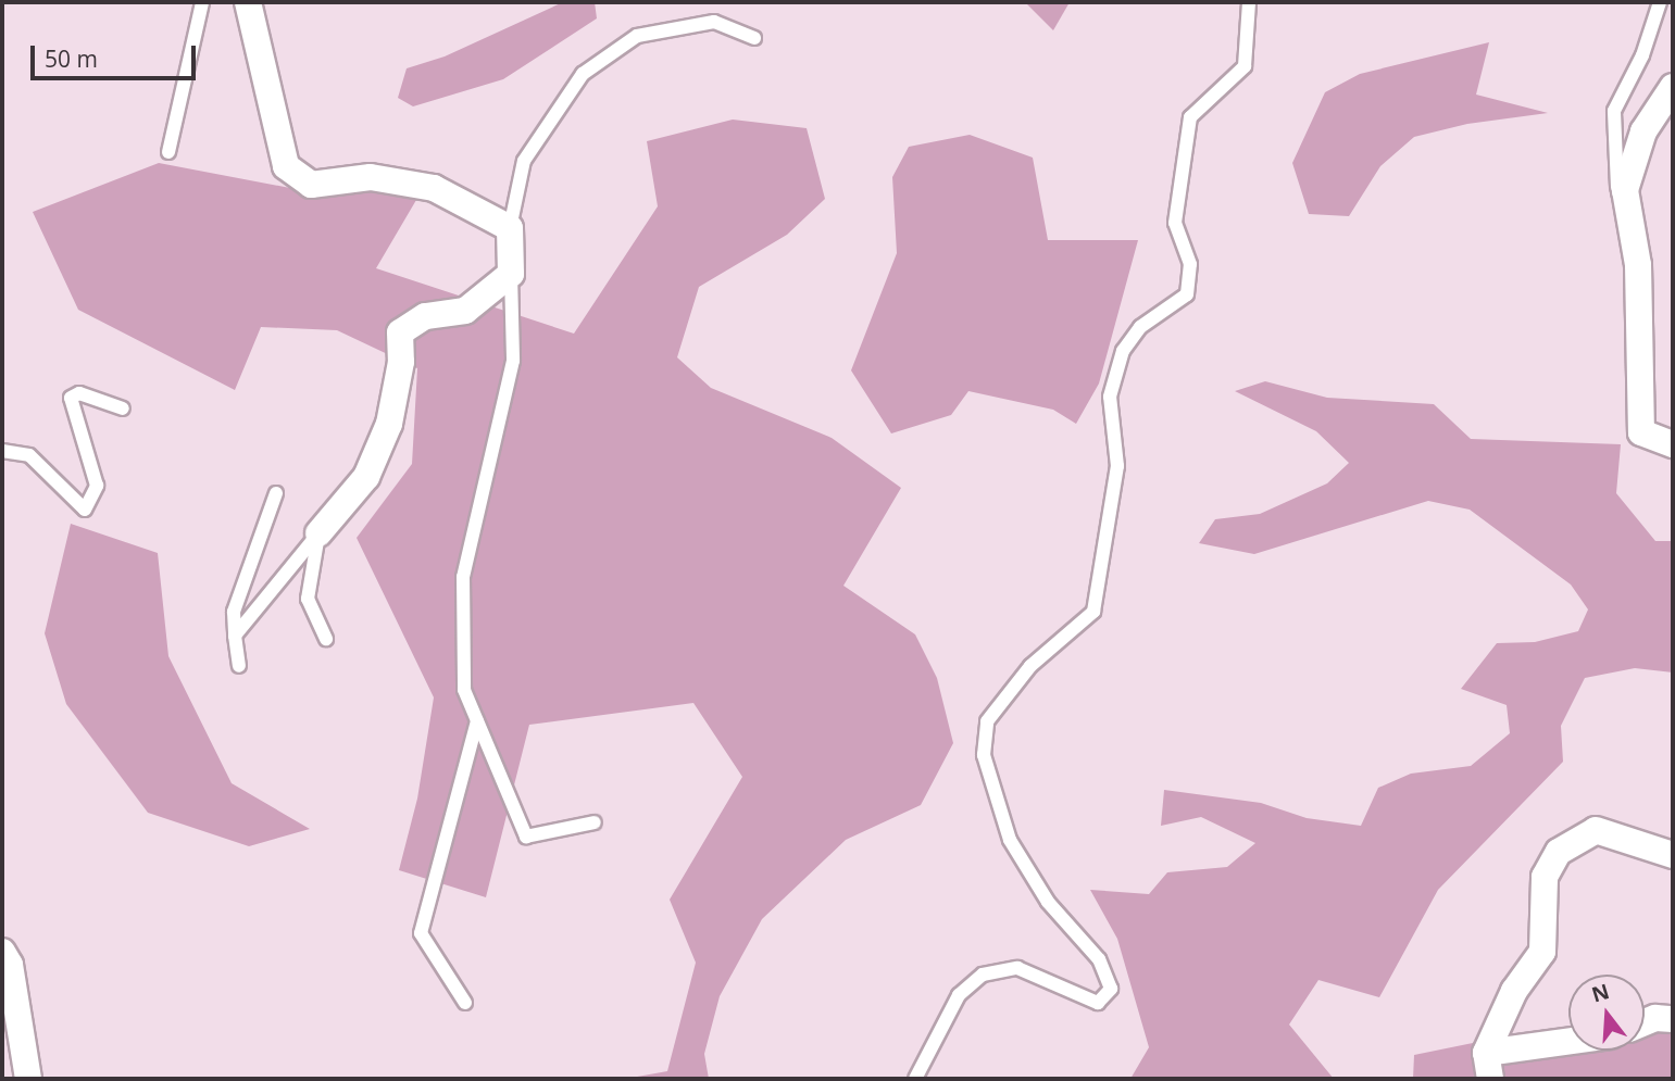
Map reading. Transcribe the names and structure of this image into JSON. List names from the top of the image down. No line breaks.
{"scale_bar":"50 m","north":"top"}
